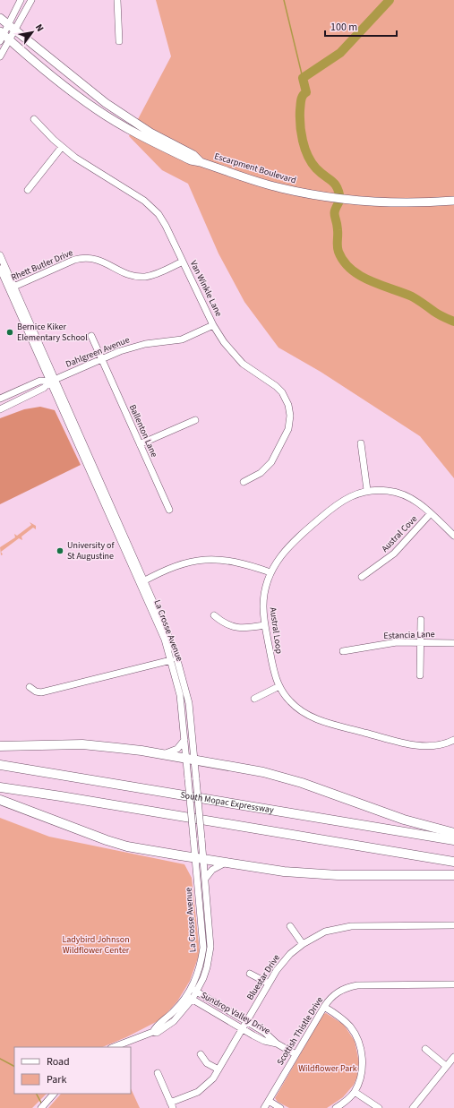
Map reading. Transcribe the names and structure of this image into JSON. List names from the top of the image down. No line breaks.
{"streets":{"highway":["South Mopac Expressway"],"main road":["Escarpment Boulevard"],"street":["Rhett Butler Drive","Van Winkle Lane","Dahlgreen Avenue","Ballenton Lane","Austral Cove","La Crosse Avenue","Austral Loop","Estancia Lane","Bluestar Drive","Sundrop Valley Drive","Scottish Thistle Drive"]},"crossings":[["Rhett Butler Drive","Van Winkle Lane"],["Rhett Butler Drive","La Crosse Avenue"],["Van Winkle Lane","Dahlgreen Avenue"],["Dahlgreen Avenue","Ballenton Lane"],["Dahlgreen Avenue","La Crosse Avenue"],["Austral Cove","Austral Loop"],["La Crosse Avenue","Sundrop Valley Drive"],["Bluestar Drive","Sundrop Valley Drive"],["Sundrop Valley Drive","Scottish Thistle Drive"]],"parks":["Ladybird Johnson Wildflower Center","Wildflower Park"],"places":["Bernice Kiker Elementary School","University of St Augustine"],"legend":["Road","Park"],"scale_bar":"100 m","north":"top right"}
